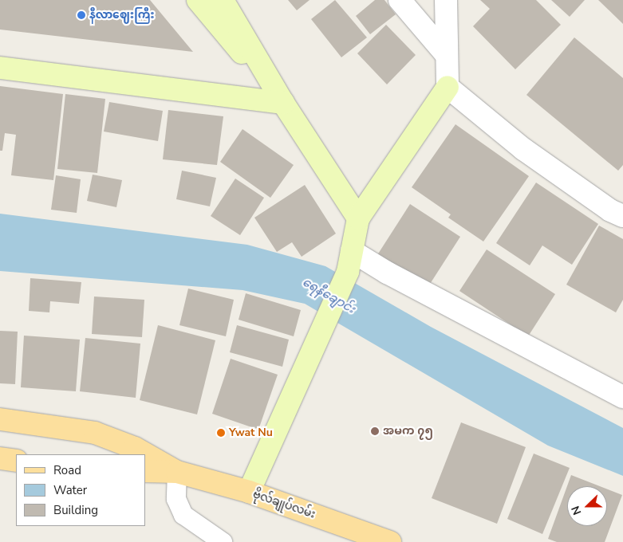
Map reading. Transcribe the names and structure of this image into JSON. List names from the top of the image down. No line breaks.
{"streets":{"main road":["ဗိုလ်‌ချုပ်‌လမ်း"]},"water":["ရေနီချောင်း"],"places":["နီလာ‌ဈေးကြီး","အမက ၇၅","Ywat Nu"],"legend":["Road","Water","Building"],"north":"left"}
